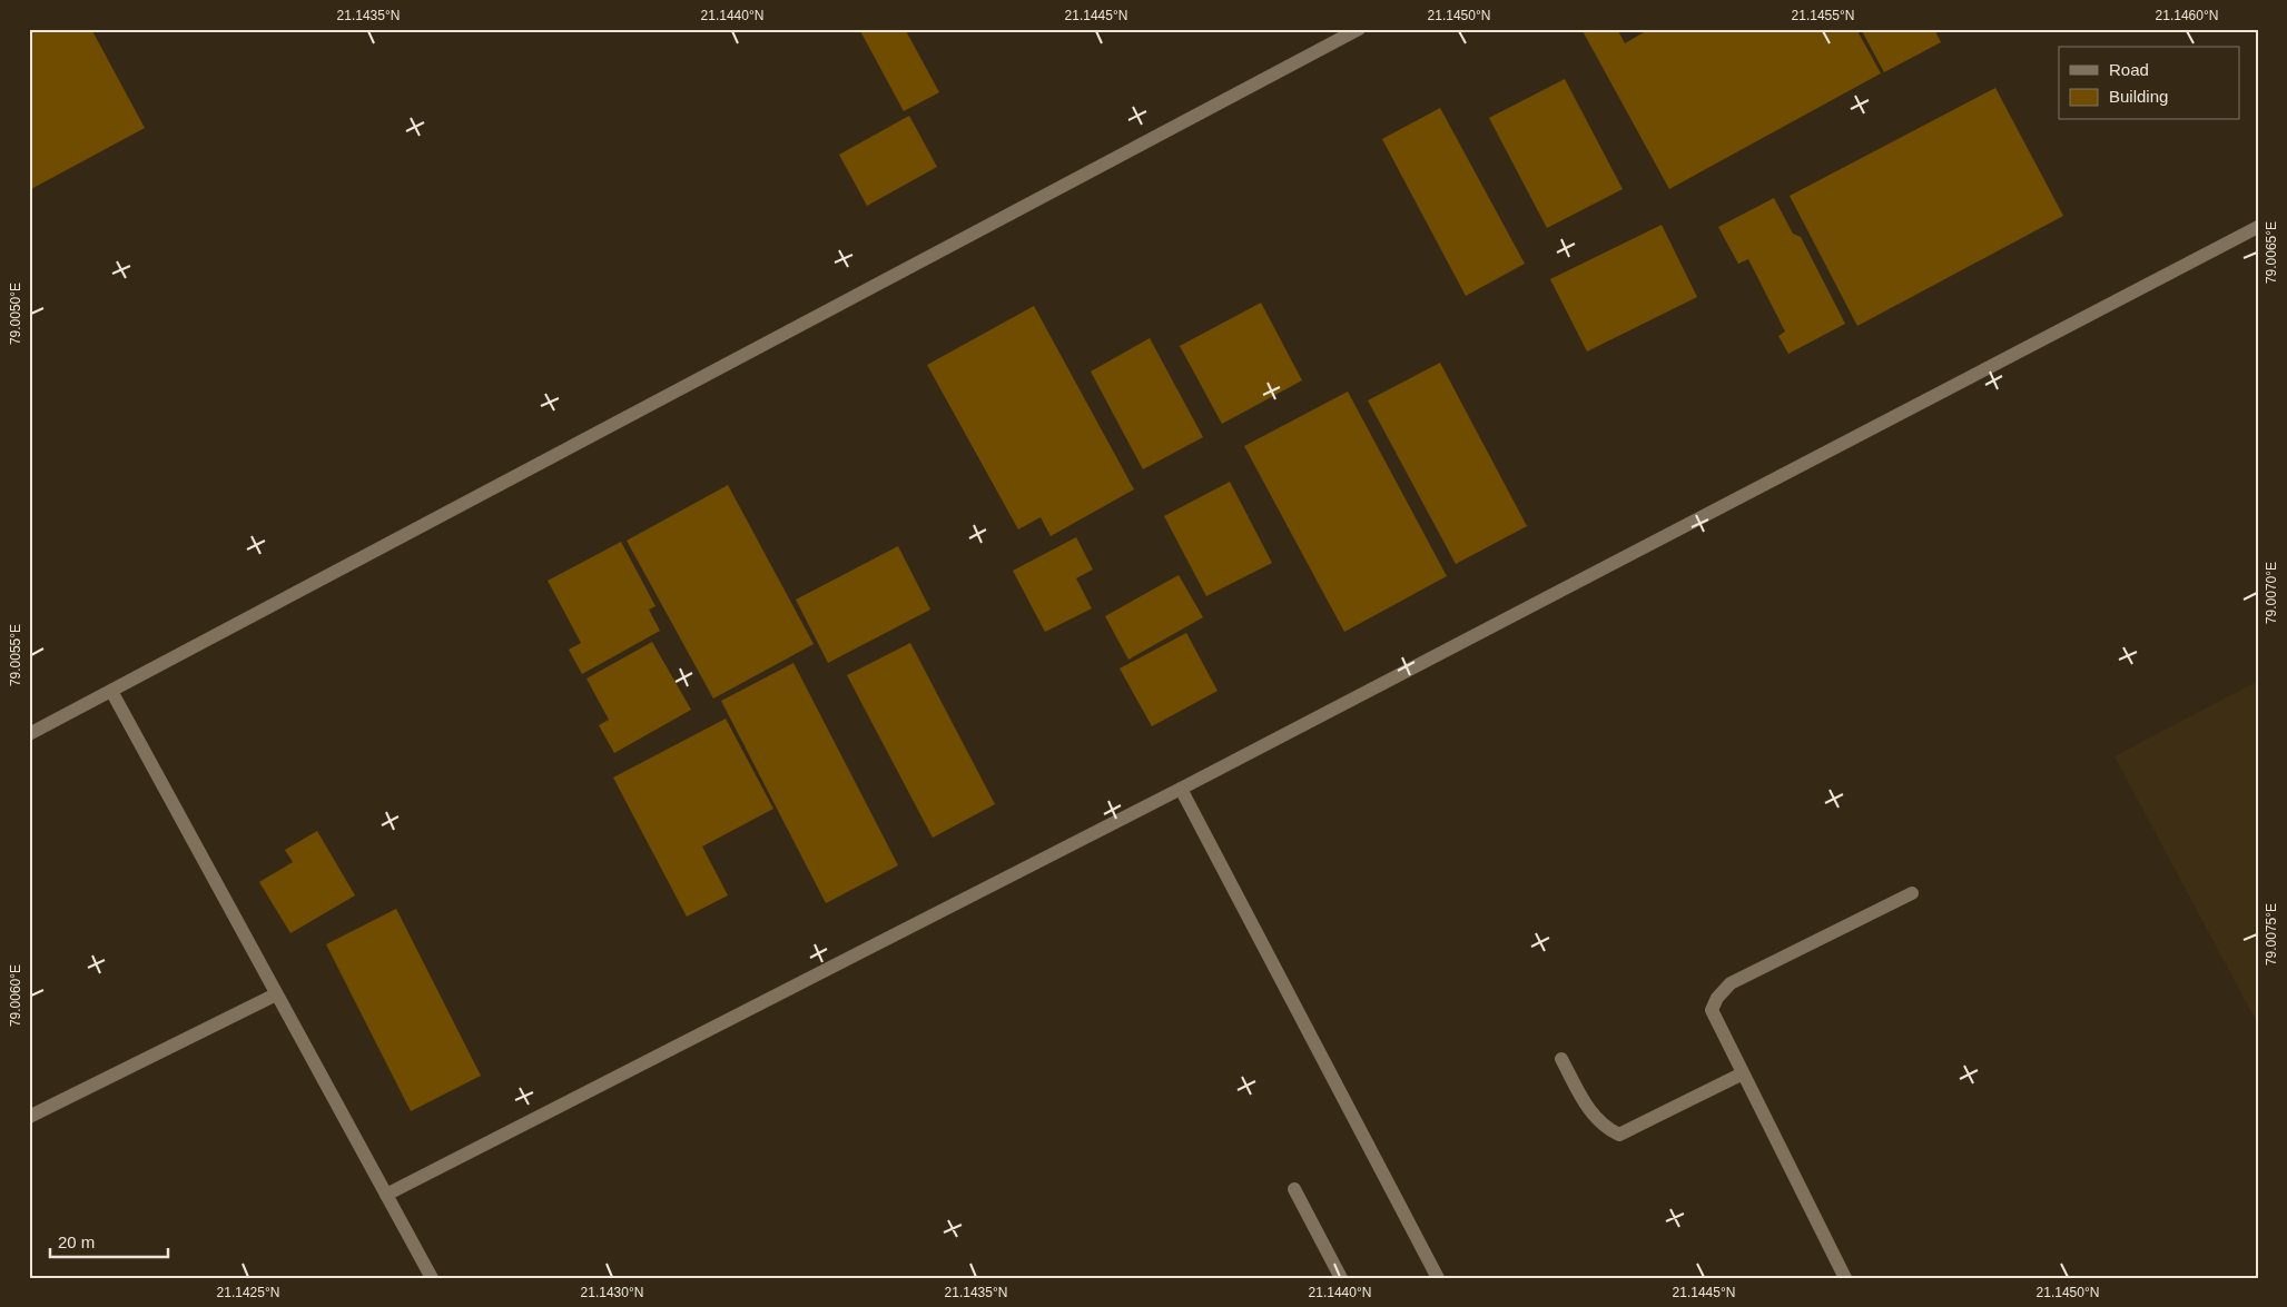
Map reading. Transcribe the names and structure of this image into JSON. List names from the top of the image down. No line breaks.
{"legend":["Road","Building"],"scale_bar":"20 m","coordinates":["21.1435°N","21.1440°N","21.1445°N","21.1450°N","21.1455°N","21.1460°N","79.0065°E","79.0050°E","79.0070°E","79.0055°E","79.0075°E","79.0060°E","21.1425°N","21.1430°N"]}
